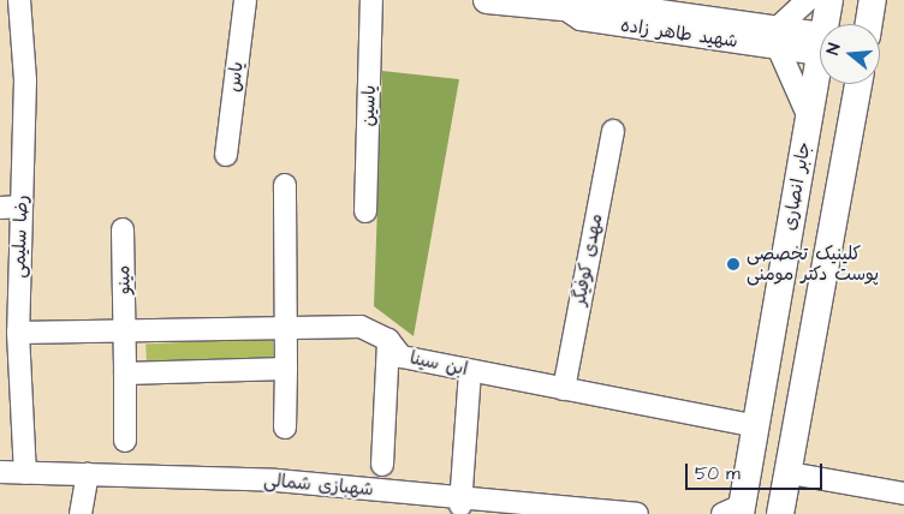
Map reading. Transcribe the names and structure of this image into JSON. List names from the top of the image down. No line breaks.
{"streets":{"main road":["جابر انصاری"],"street":["شهید طاهر زاده","یاس","یاسین","رضا سلیمی","مهدی کوفیگر","مینو","ابن سینا","شهبازی شمالی"]},"crossings":[["جابر انصاری","ابن سینا"],["رضا سلیمی","ابن سینا"],["رضا سلیمی","شهبازی شمالی"],["مهدی کوفیگر","ابن سینا"],["مینو","ابن سینا"]],"places":["کلینیک تخصصی پوست دکتر مومنی"],"scale_bar":"50 m","north":"left"}
